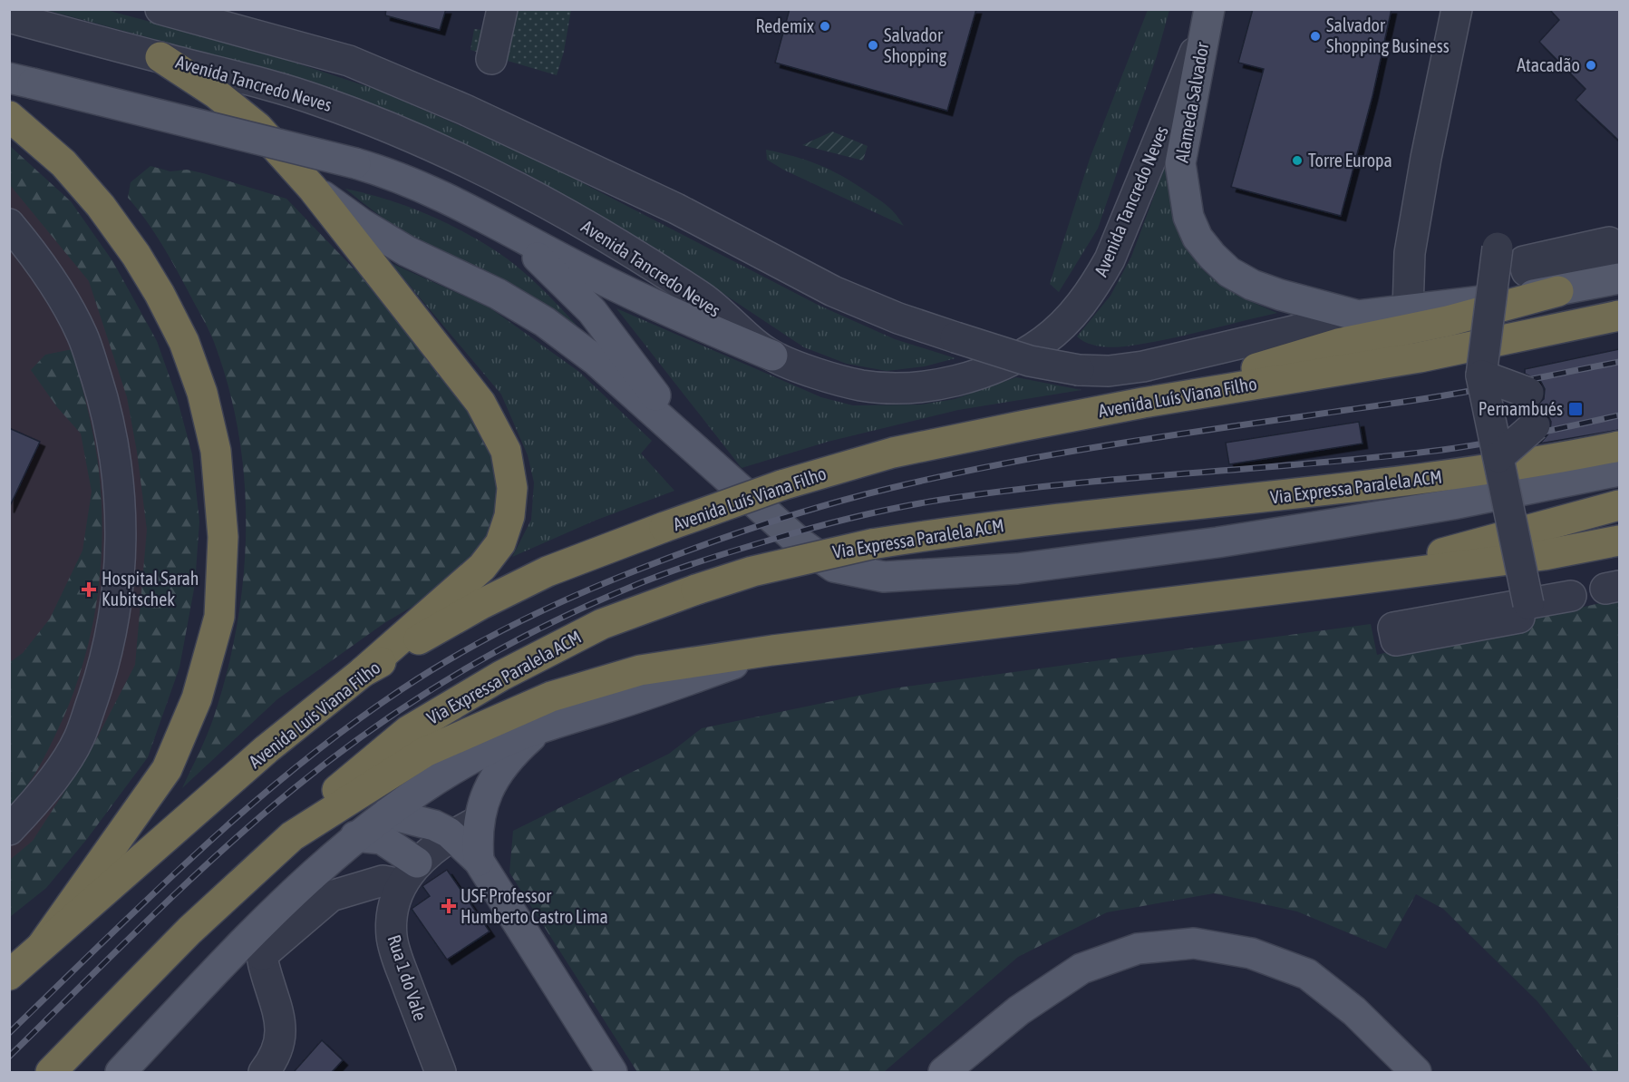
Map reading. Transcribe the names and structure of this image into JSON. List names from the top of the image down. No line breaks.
{"streets":{"highway":["Avenida Luís Viana Filho","Via Expressa Paralela ACM"],"main road":["Alameda Salvador"],"street":["Avenida Tancredo Neves","Rua 1 do Vale"]},"crossings":[["Avenida Tancredo Neves","Alameda Salvador"]],"places":{"other":["Redemix","Salvador Shopping Business","Salvador Shopping","Atacadão","Torre Europa"],"transit":["Pernambués"],"health":["Hospital Sarah Kubitschek","USF Professor Humberto Castro Lima"]}}
